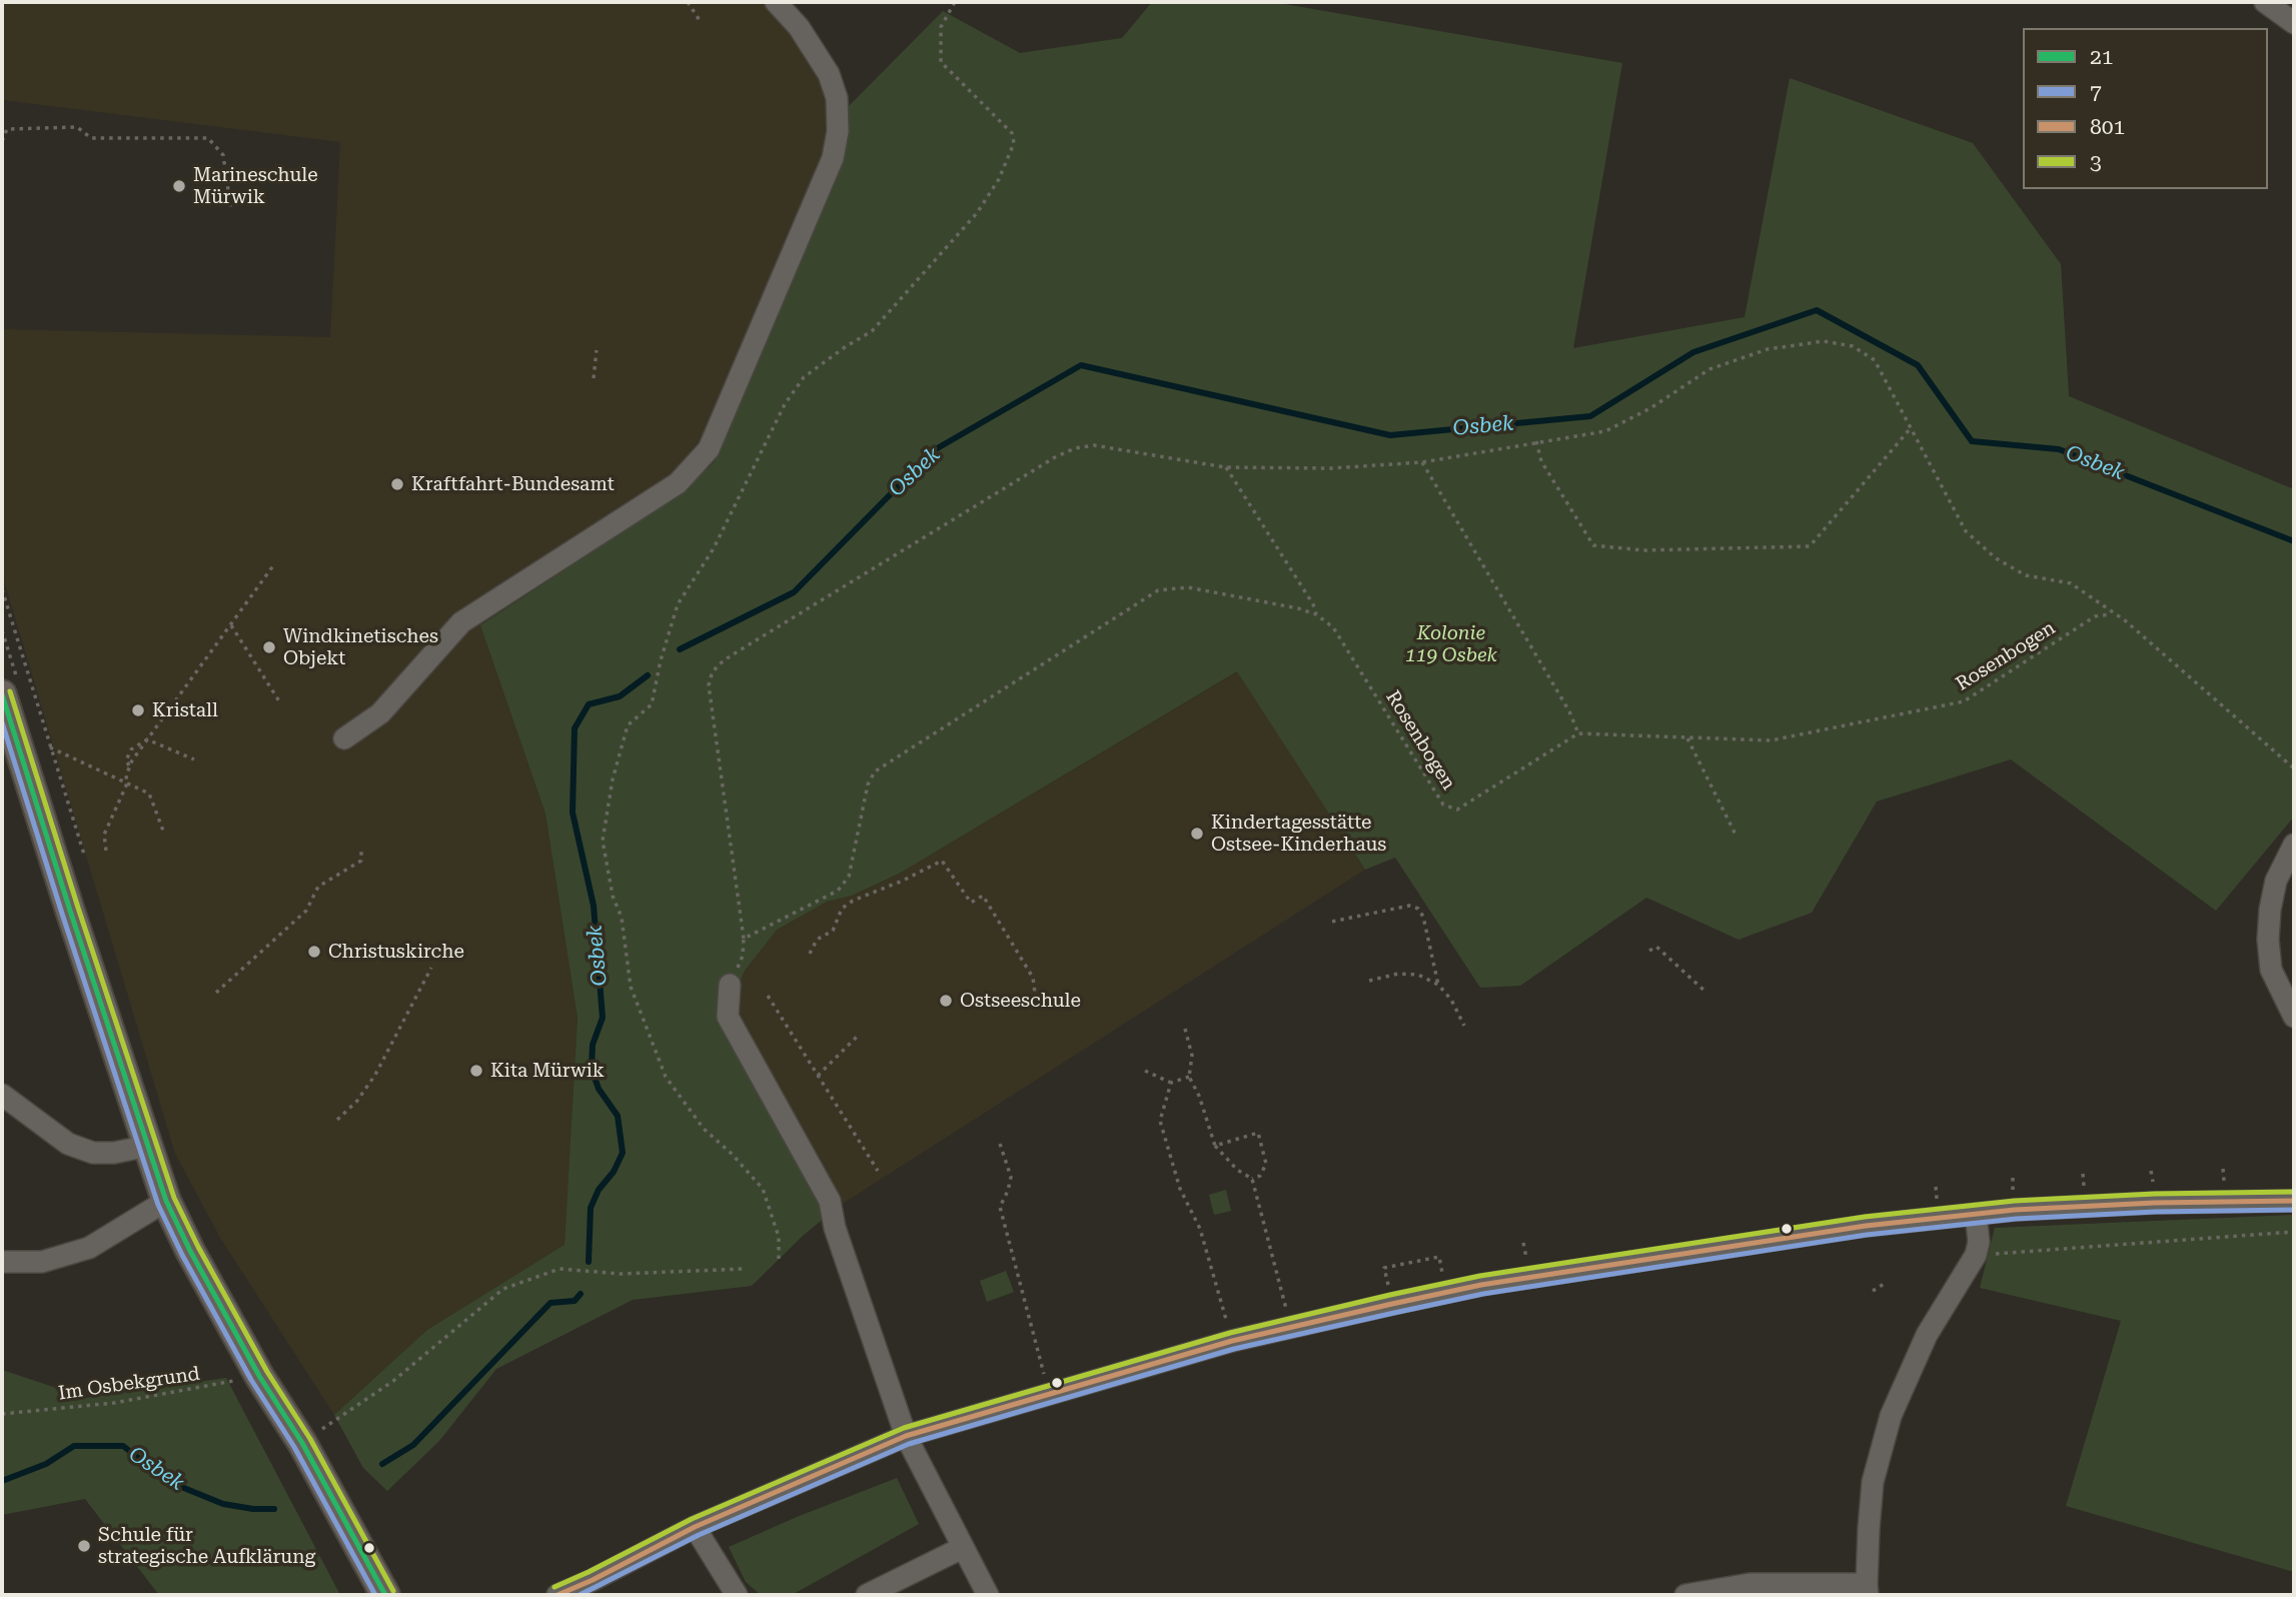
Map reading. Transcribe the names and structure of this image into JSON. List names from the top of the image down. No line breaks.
{"streets":{"path":["Rosenbogen","Im Osbekgrund"]},"water":["Osbek"],"parks":["Kolonie 119 Osbek"],"places":["Marineschule Mürwik","Kraftfahrt-Bundesamt","Windkinetisches Objekt","Kristall","Kindertagesstätte Ostsee-Kinderhaus","Christuskirche","Ostseeschule","Kita Mürwik","Schule für strategische Aufklärung"],"lines":["transit line 3","transit line 21","transit line 7","transit line 801"],"legend":["21","7","801","3"]}
